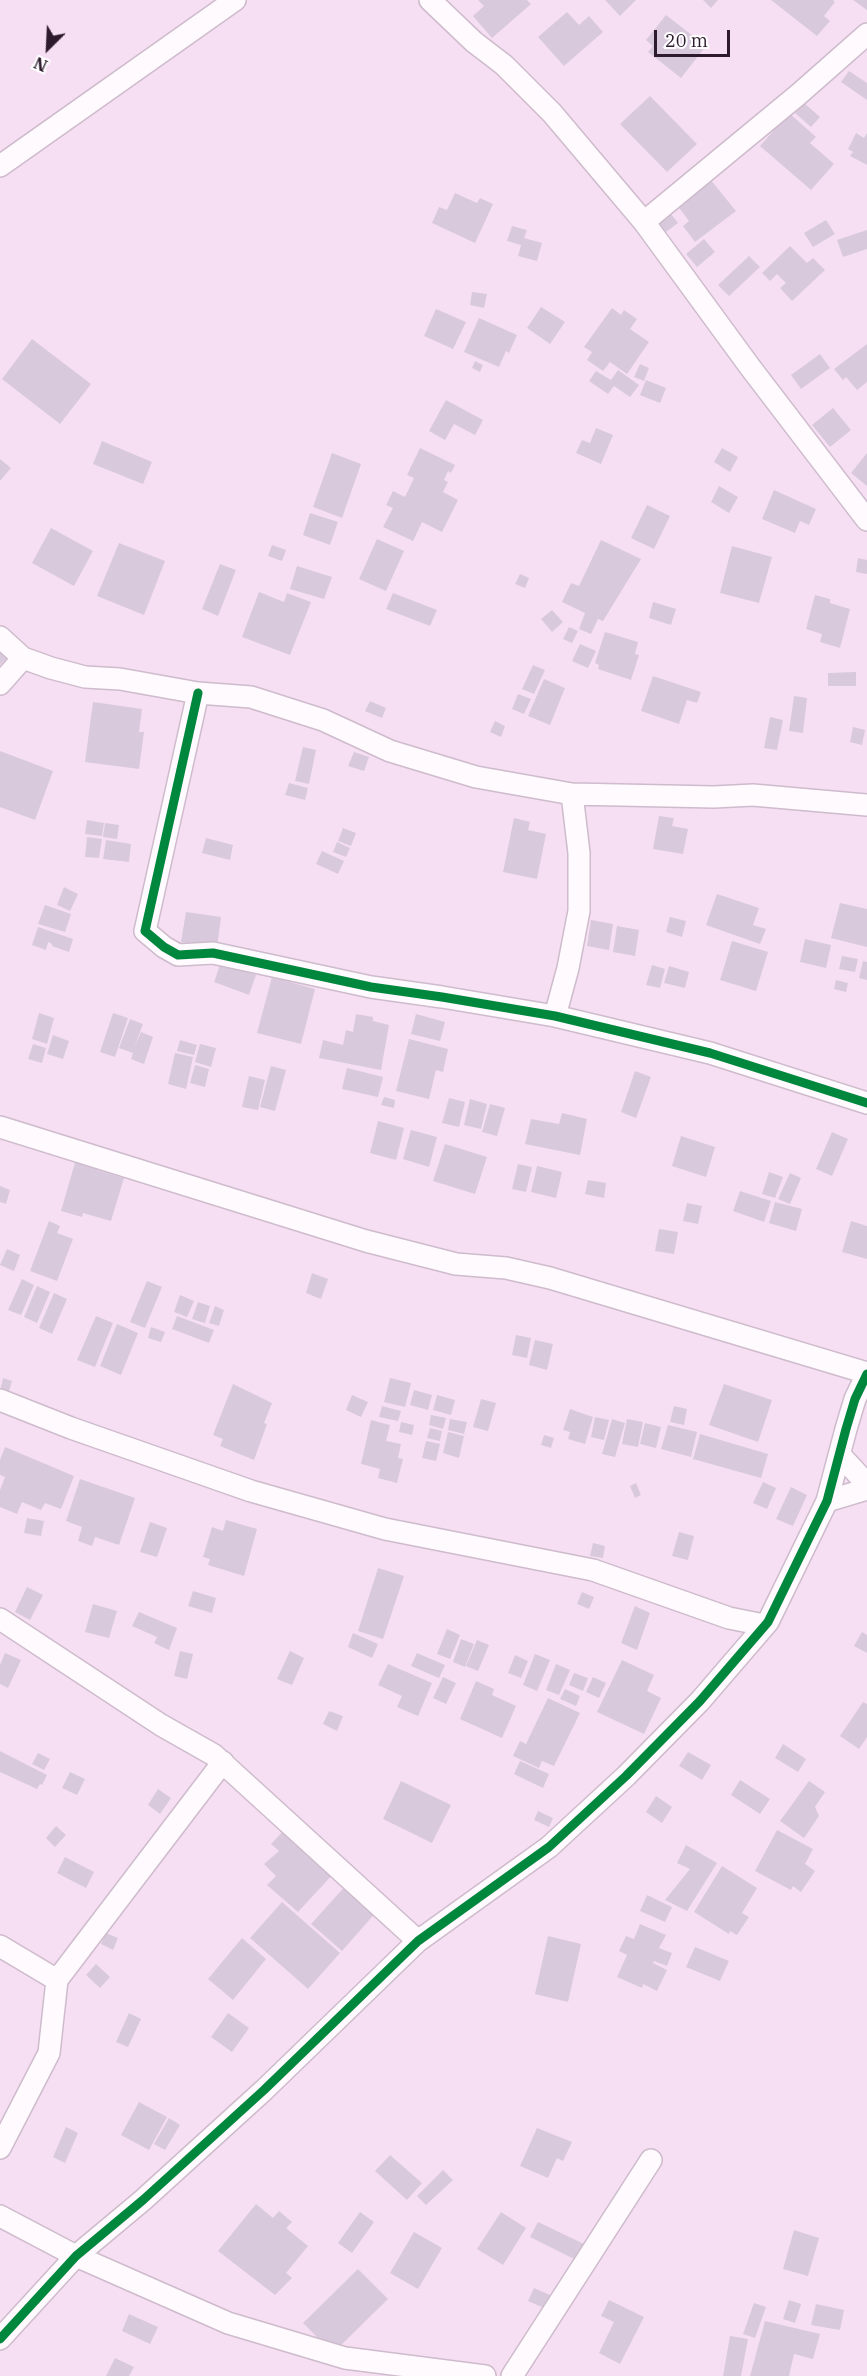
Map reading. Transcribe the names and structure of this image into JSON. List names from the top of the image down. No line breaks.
{"scale_bar":"20 m","north":"bottom left"}
